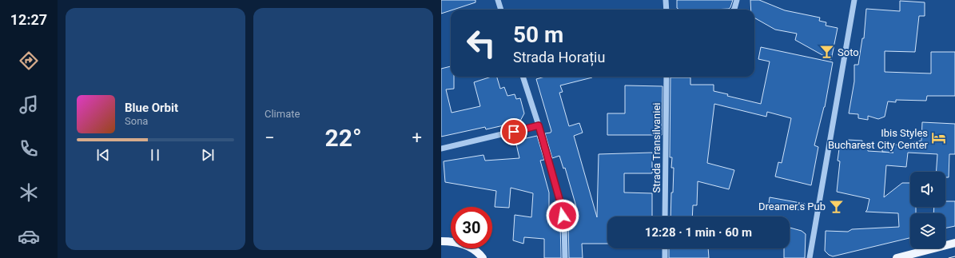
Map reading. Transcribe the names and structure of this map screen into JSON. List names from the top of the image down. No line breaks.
{"streets":{"street":["Strada Transilvaniei"]},"places":{"bar":["Soto","Dreamer's Pub"],"hotel":["Ibis Styles Bucharest City Center"]},"page":{"tabs":"12:27","tile":"Climate","turn":["50 m","Strada Horațiu"],"song":["Blue Orbit","Sona"],"heat":["−","22°","+"],"limit":"30","trip":"12:28 · 1 min · 60 m"}}
